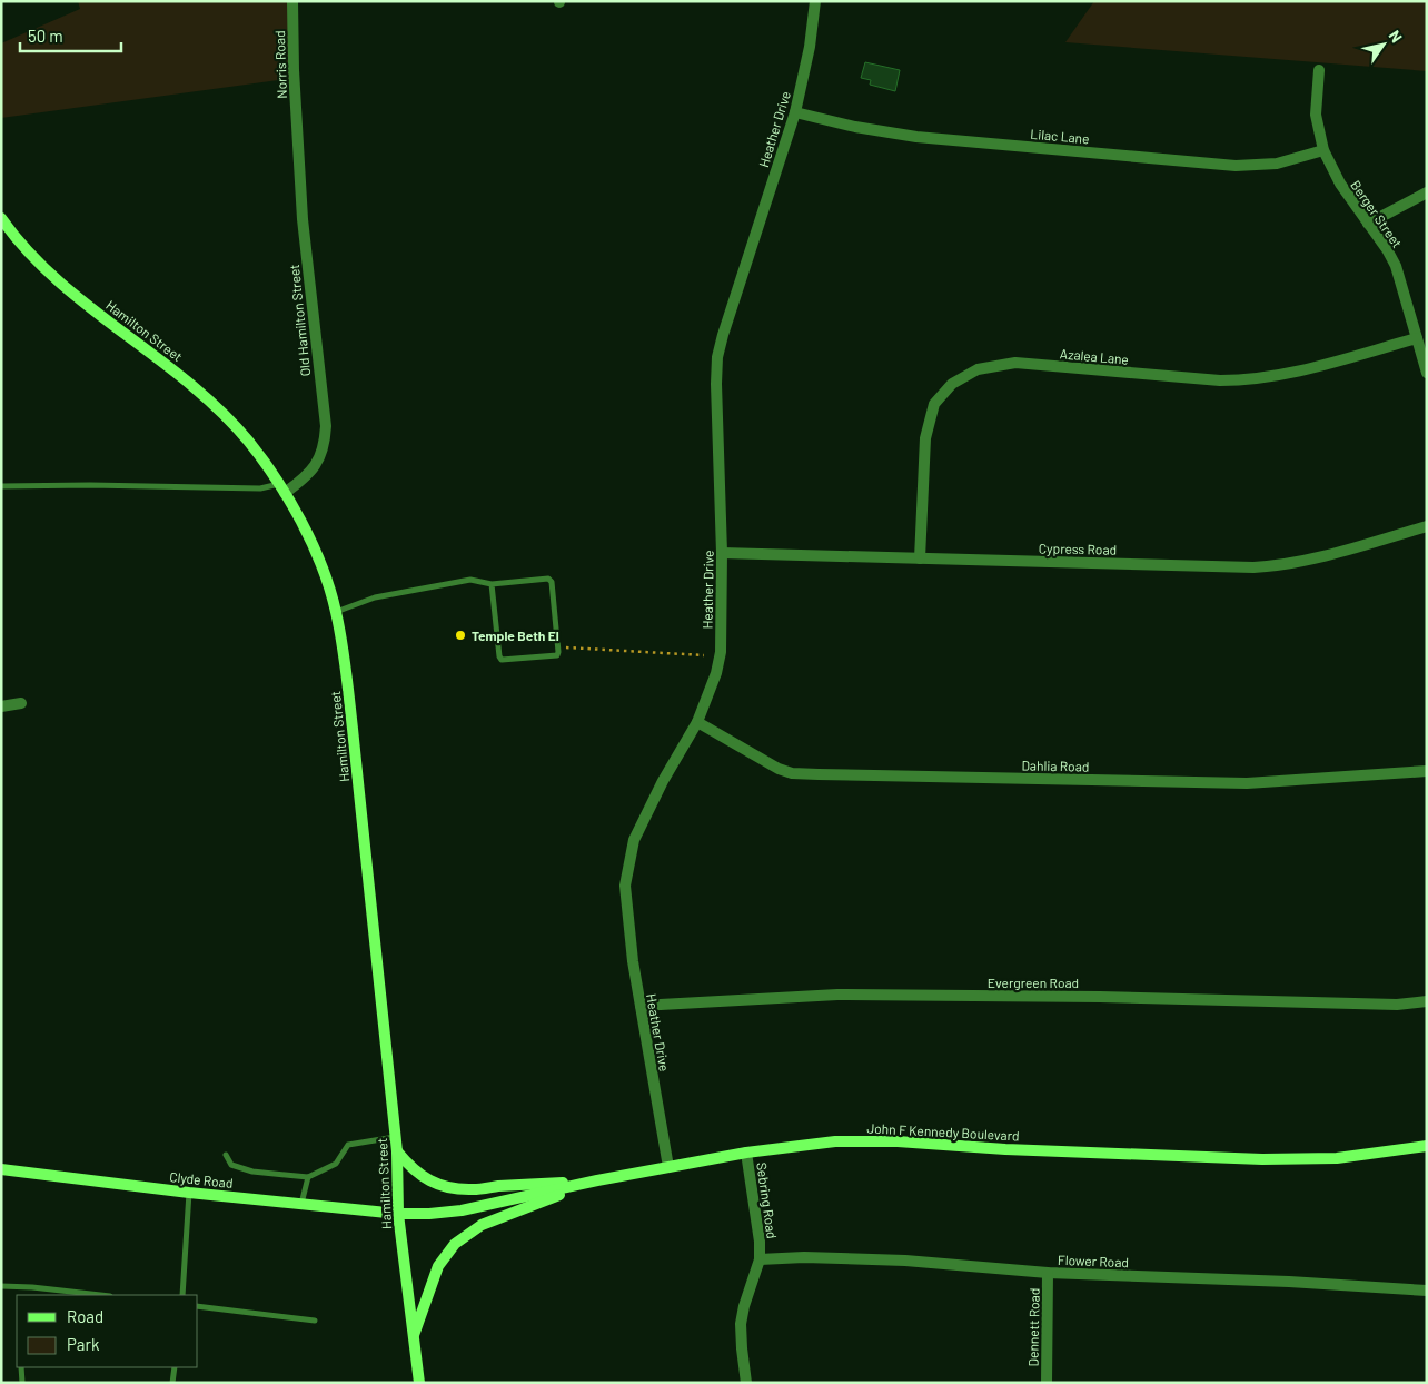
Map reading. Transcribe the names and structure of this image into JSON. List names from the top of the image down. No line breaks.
{"streets":{"street":["Norris Road","Heather Drive","Lilac Lane","Berger Street","Old Hamilton Street","Hamilton Street","Azalea Lane","Cypress Road","Dahlia Road","Evergreen Road","John F Kennedy Boulevard","Clyde Road","Sebring Road","Flower Road","Dennett Road"]},"crossings":[["Norris Road","Old Hamilton Street"],["Heather Drive","Lilac Lane"],["Heather Drive","Cypress Road"],["Heather Drive","Dahlia Road"],["Heather Drive","Evergreen Road"],["Heather Drive","John F Kennedy Boulevard"],["Lilac Lane","Berger Street"],["Berger Street","Azalea Lane"],["Old Hamilton Street","Hamilton Street"],["Hamilton Street","John F Kennedy Boulevard"],["Hamilton Street","Clyde Road"],["Azalea Lane","Cypress Road"],["John F Kennedy Boulevard","Clyde Road"],["John F Kennedy Boulevard","Sebring Road"],["Sebring Road","Flower Road"],["Flower Road","Dennett Road"]],"places":["Temple Beth El"],"legend":["Road","Park"],"scale_bar":"50 m","north":"top right"}
